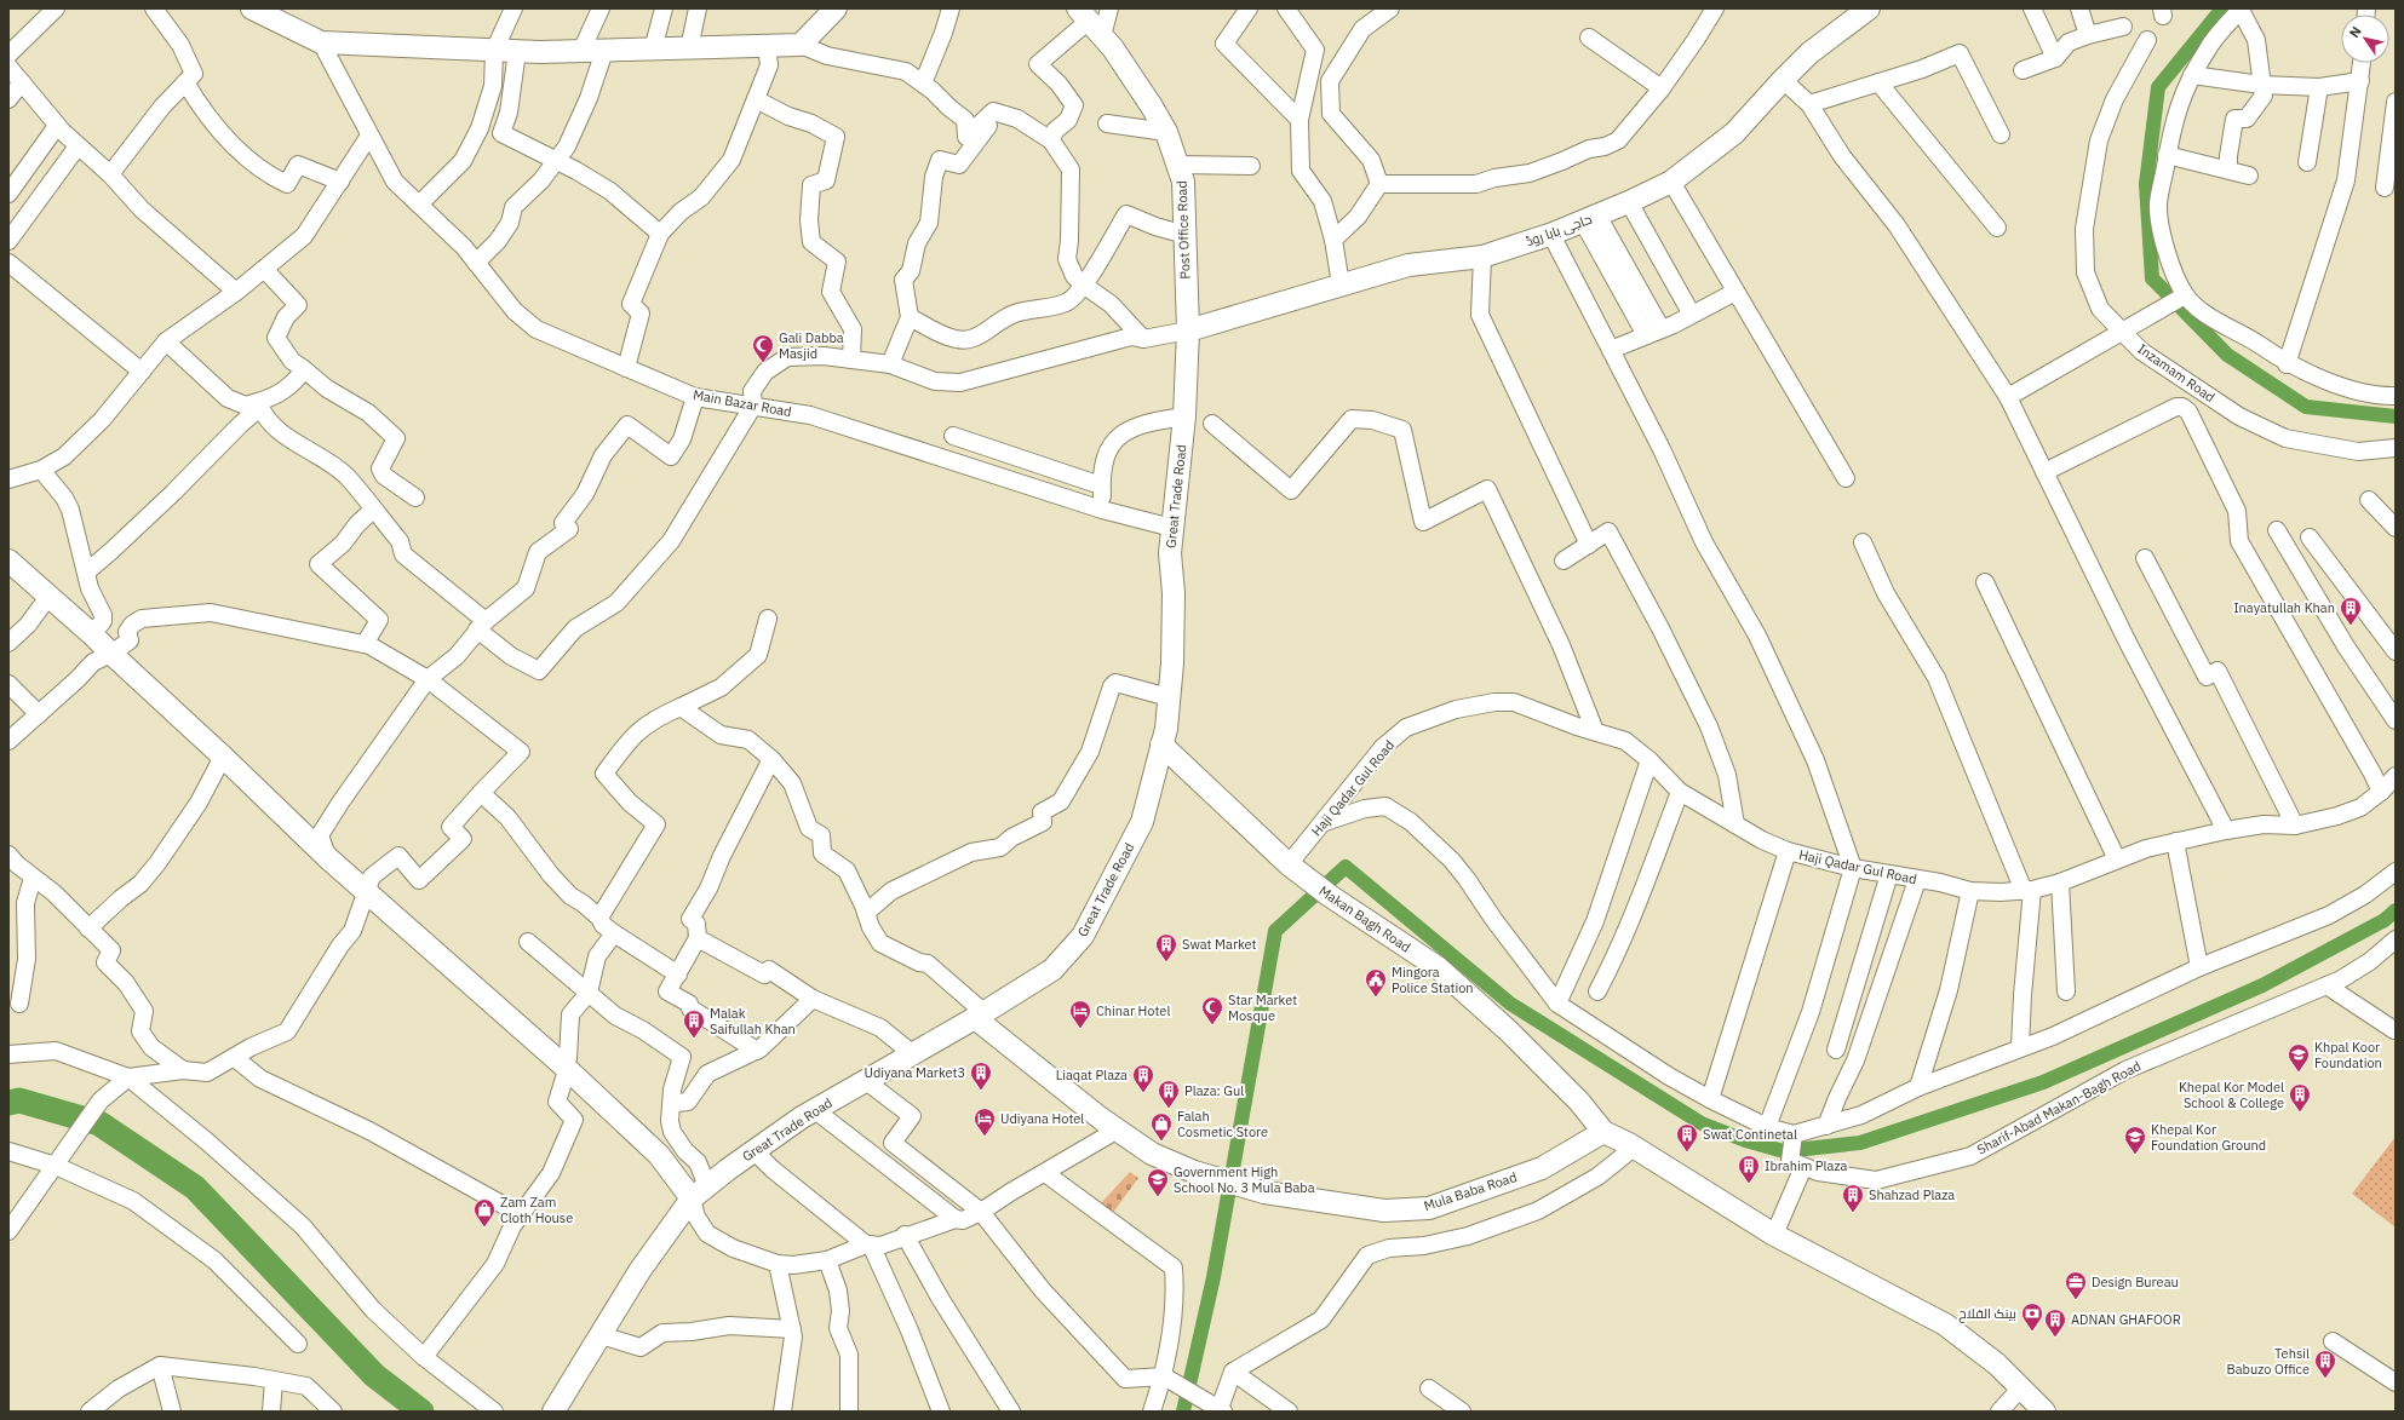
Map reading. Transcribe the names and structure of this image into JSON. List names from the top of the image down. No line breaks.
{"streets":{"main road":["Post Office Road","حاجی بابا روڈ","Great Trade Road","Makan Bagh Road","Mula Baba Road"],"street":["Inzamam Road","Main Bazar Road","Haji Qadar Gul Road","Sharif-Abad Makan-Bagh Road"]},"crossings":[["Post Office Road","حاجی بابا روڈ"],["Post Office Road","Great Trade Road"],["حاجی بابا روڈ","Great Trade Road"],["Main Bazar Road","Great Trade Road"],["Great Trade Road","Makan Bagh Road"],["Great Trade Road","Mula Baba Road"],["Haji Qadar Gul Road","Makan Bagh Road"],["Makan Bagh Road","Mula Baba Road"]],"places":{"mosque":["Gali Dabba Masjid","Star Market Mosque"],"building":["Inayatullah Khan","Swat Market","Malak Saifullah Khan","Udiyana Market3","Liaqat Plaza","Plaza: Gul","Khepal Kor Model School & College","Swat Continetal","Ibrahim Plaza","Shahzad Plaza","ADNAN GHAFOOR","Tehsil Babuzo Office"],"public building":["Mingora Police Station"],"hotel":["Chinar Hotel","Udiyana Hotel"],"school or university":["Khpal Koor Foundation","Khepal Kor Foundation Ground","Government High School No. 3 Mula Baba"],"shop":["Falah Cosmetic Store","Zam Zam Cloth House"],"office":["Design Bureau"],"bank":["بینک الفلاح"]},"north":"top left"}
